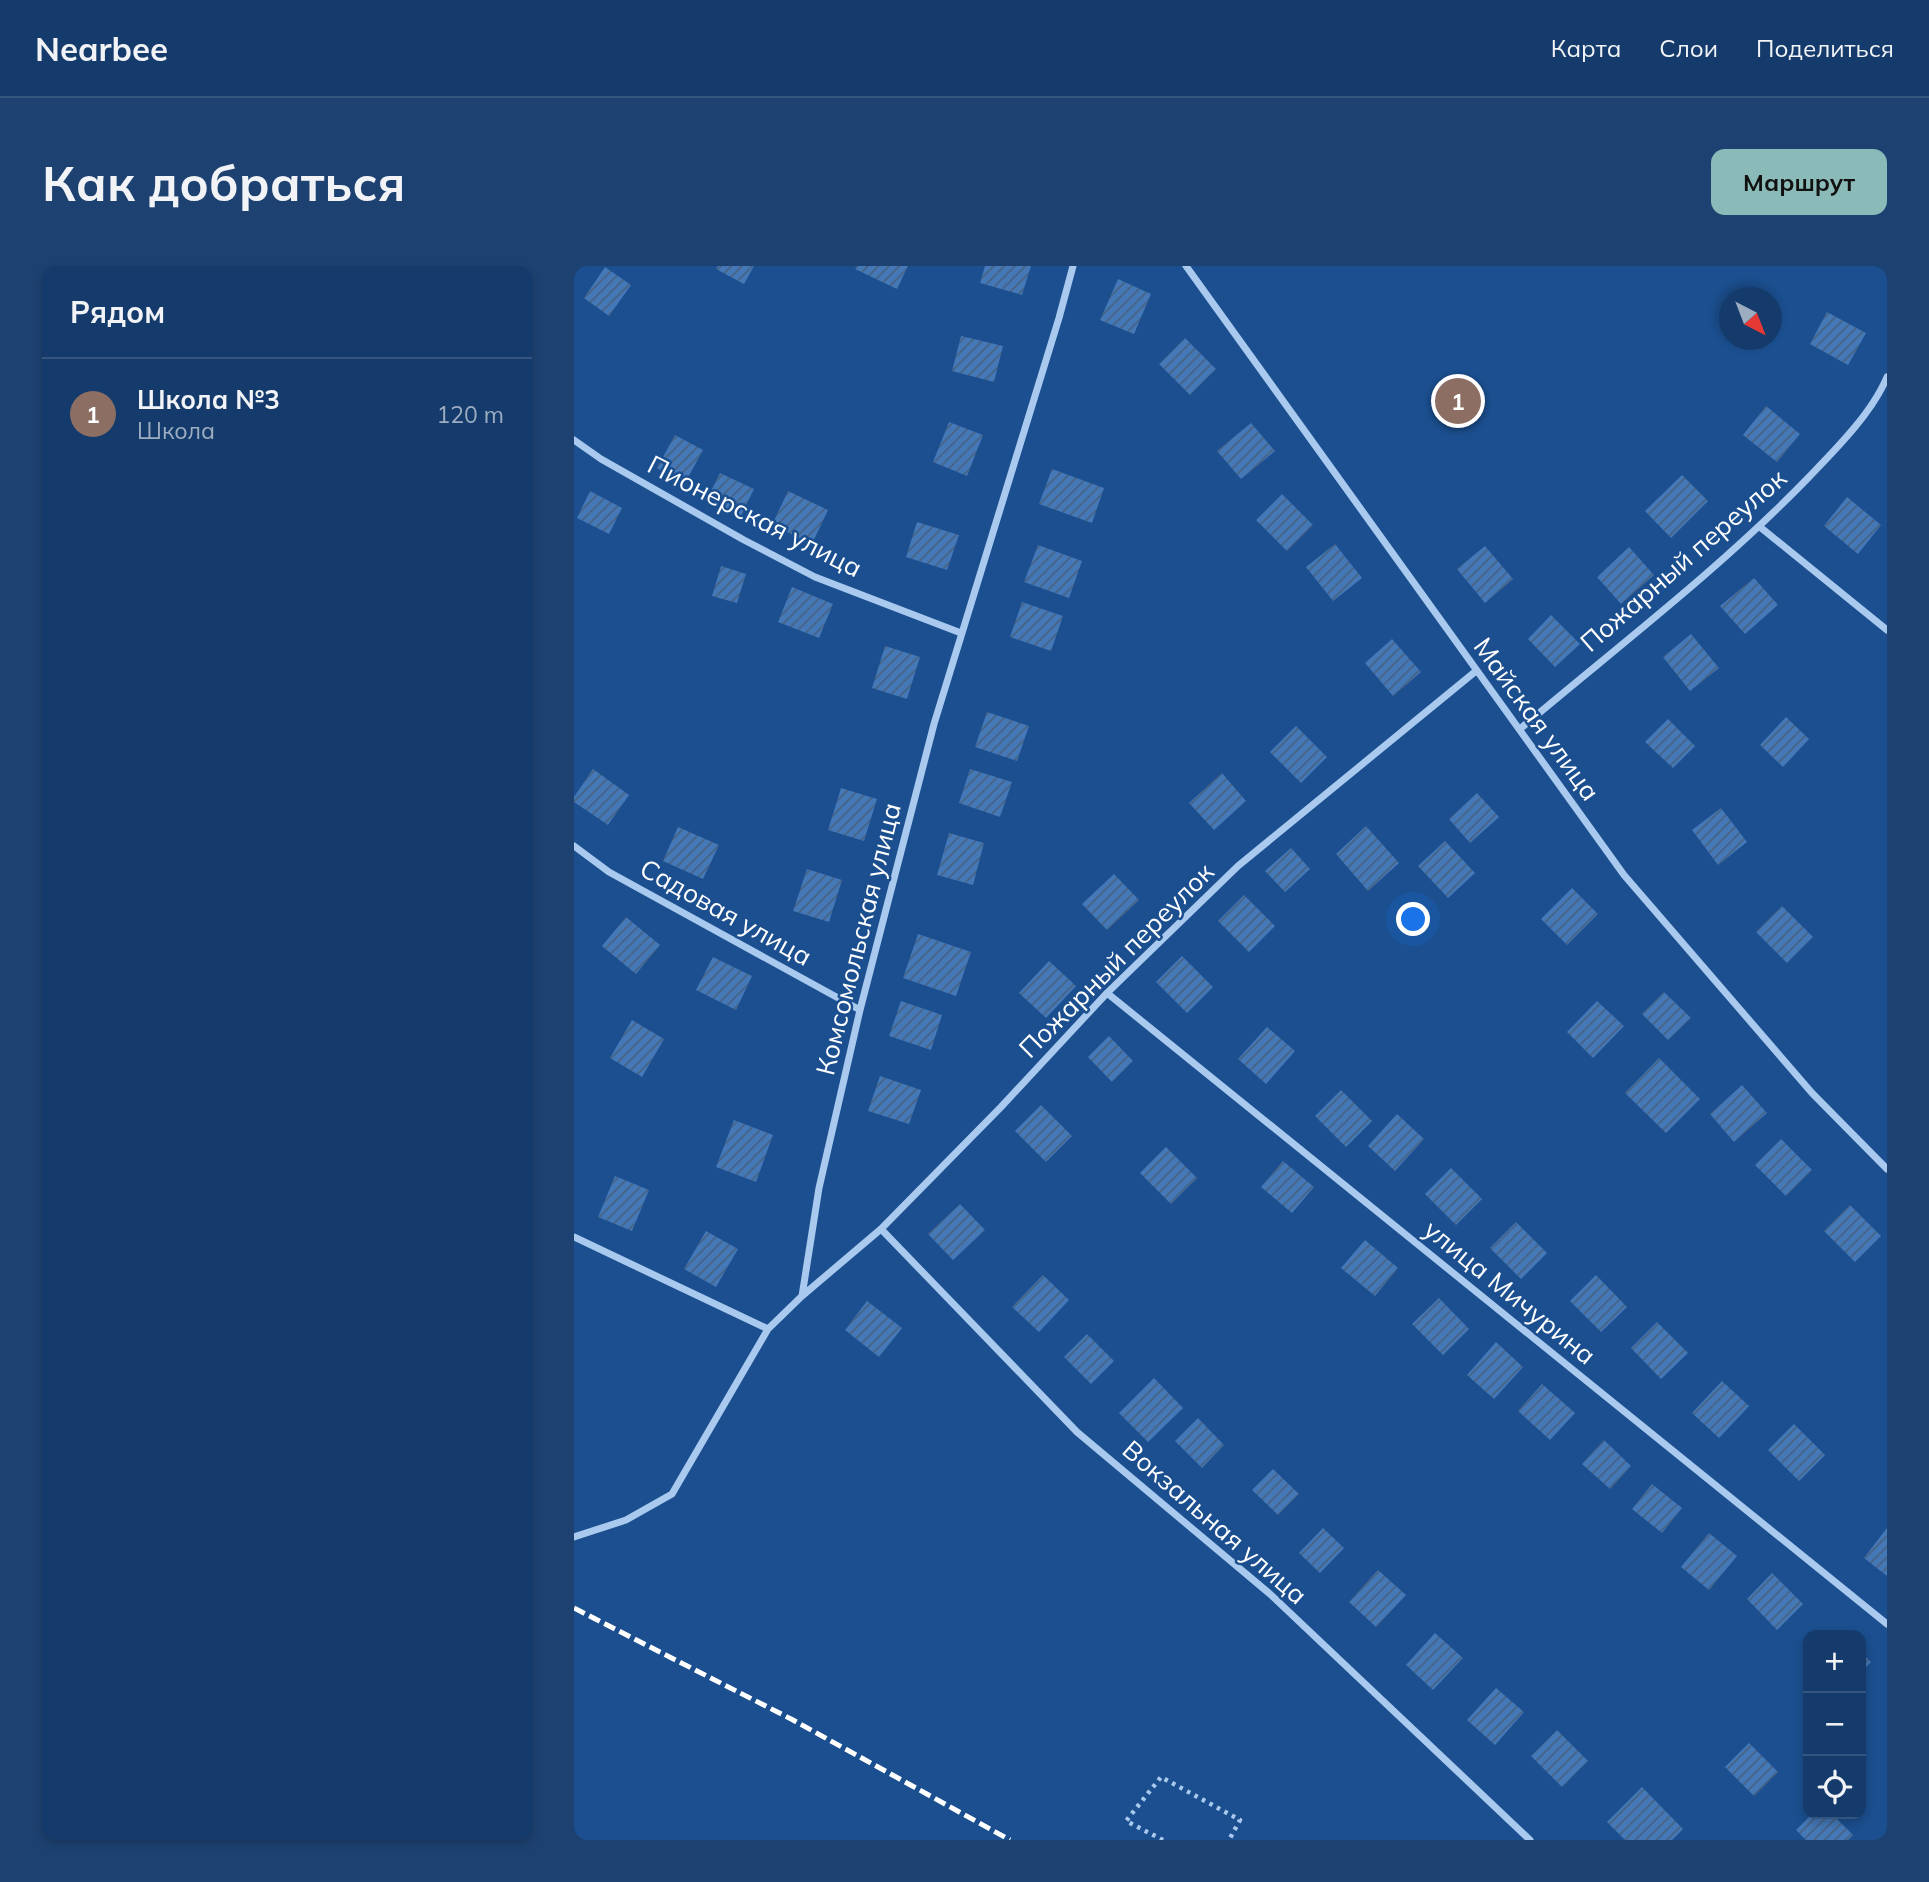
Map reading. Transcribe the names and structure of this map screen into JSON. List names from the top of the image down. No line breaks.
{"streets":{"street":["Пионерская улица","Пожарный переулок","Майская улица","Садовая улица","Комсомольская улица","улица Мичурина","Вокзальная улица"]},"crossings":[["Пионерская улица","Комсомольская улица"],["Пожарный переулок","Майская улица"],["Пожарный переулок","Комсомольская улица"],["Пожарный переулок","улица Мичурина"],["Пожарный переулок","Вокзальная улица"],["Садовая улица","Комсомольская улица"]],"north":"bottom right","page":{"header":"Nearbee","nav":["Карта","Слои","Поделиться"],"buttons":"Маршрут","title":"Как добраться","heading":"Рядом","list":[{"mark":"1","name":"Школа №3","note":"Школа","value":"120 m"}],"pins":"1","map_buttons":["+","−"]}}
